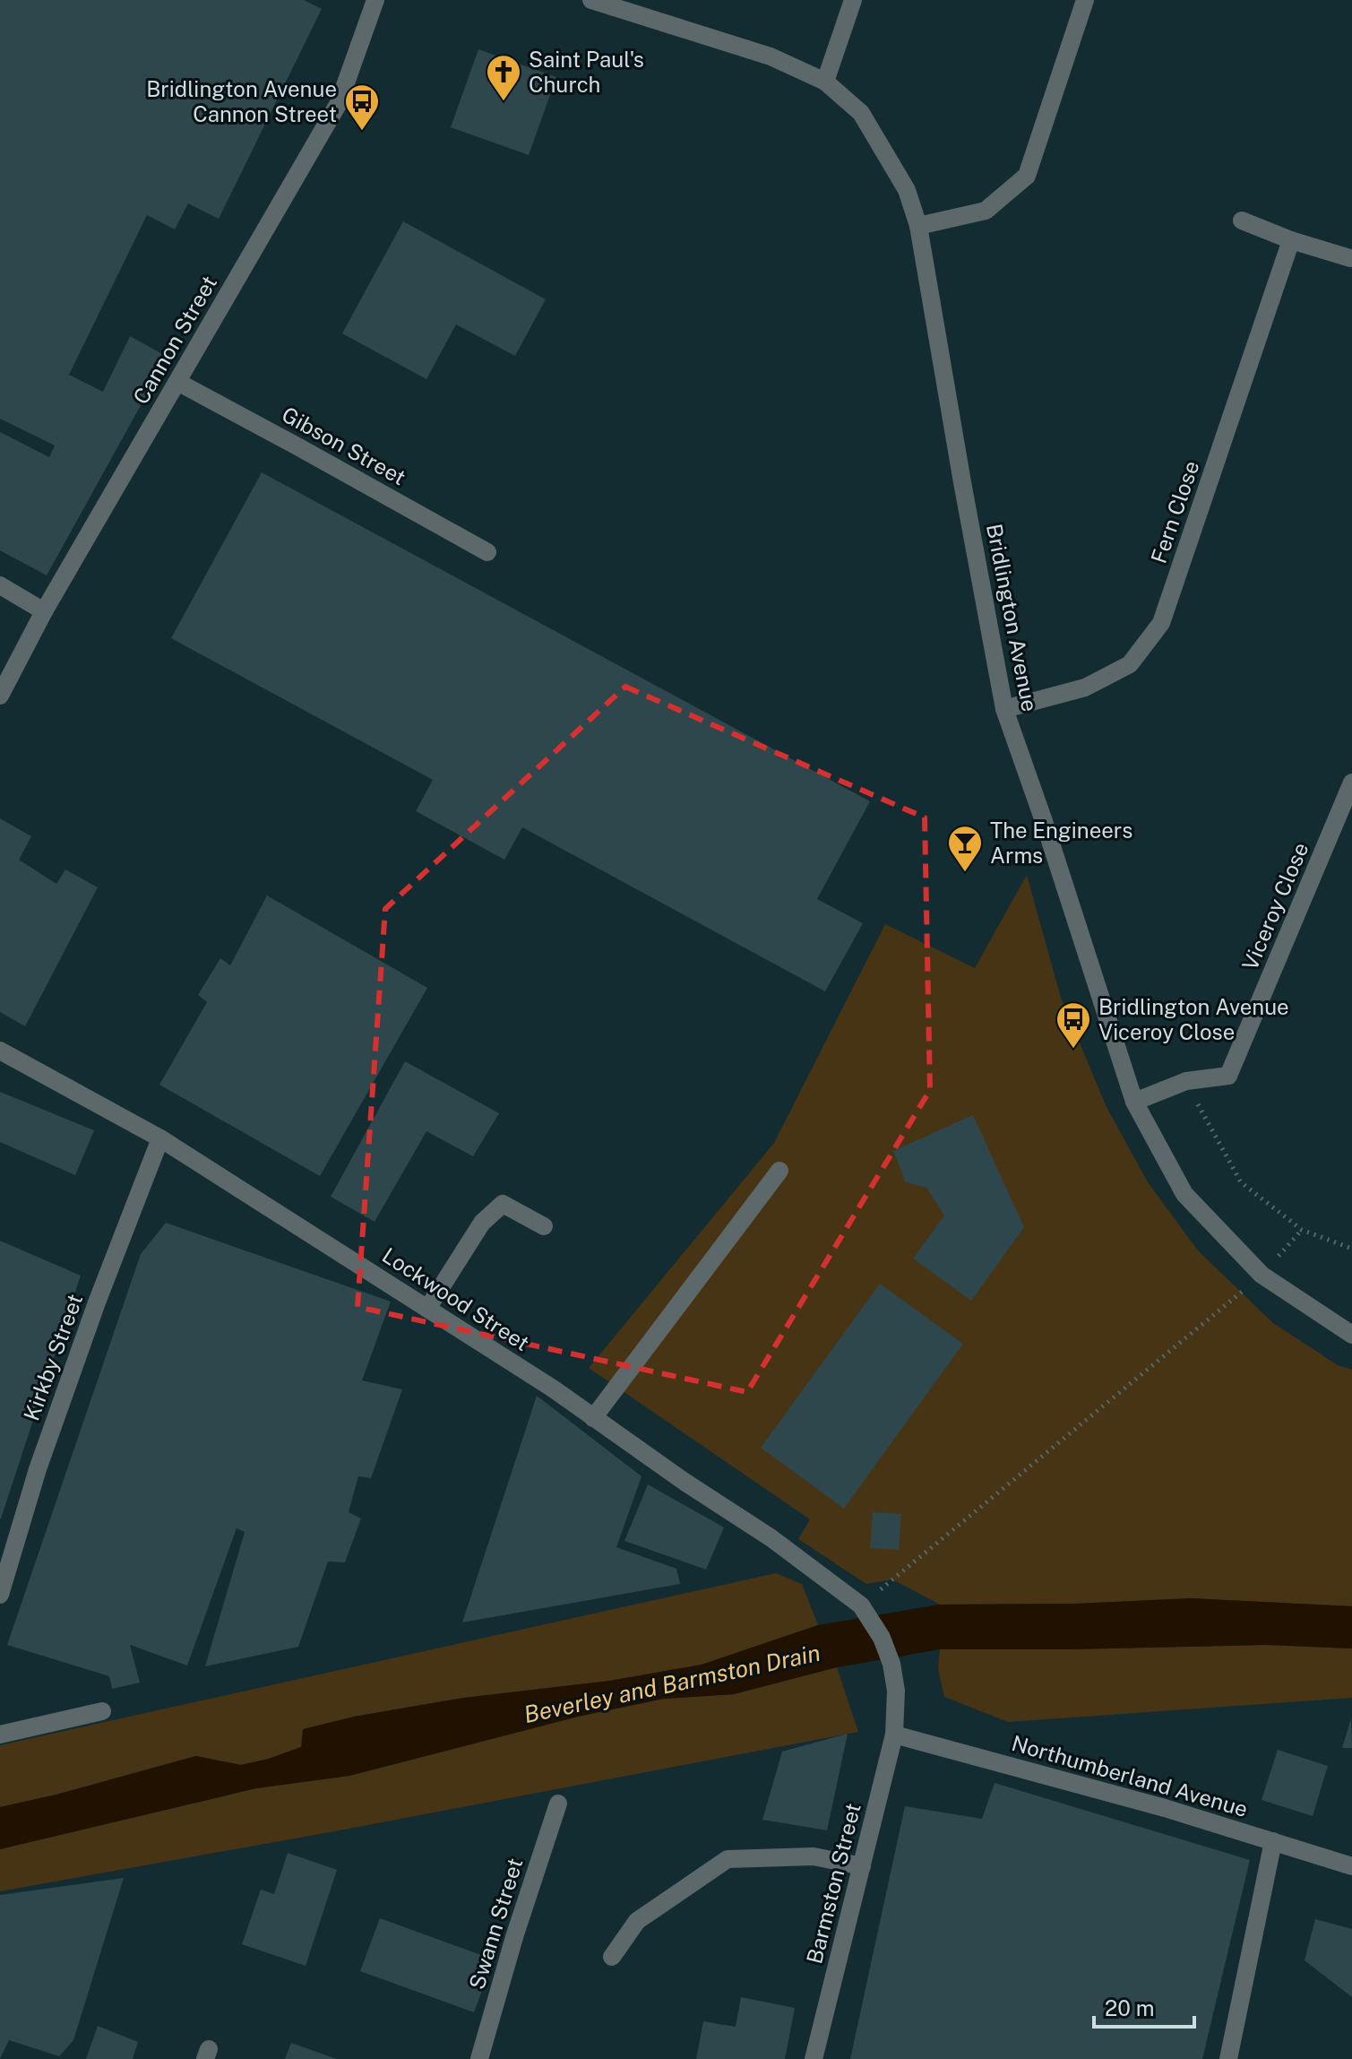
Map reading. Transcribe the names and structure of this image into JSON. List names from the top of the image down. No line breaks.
{"streets":{"street":["Cannon Street","Gibson Street","Fern Close","Bridlington Avenue","Viceroy Close","Lockwood Street","Kirkby Street","Northumberland Avenue","Barmston Street","Swann Street"]},"crossings":[["Cannon Street","Gibson Street"],["Fern Close","Bridlington Avenue"],["Bridlington Avenue","Viceroy Close"],["Lockwood Street","Kirkby Street"],["Lockwood Street","Barmston Street"],["Northumberland Avenue","Barmston Street"]],"water":["Beverley and Barmston Drain"],"places":{"church":["Saint Paul's Church"],"bus stop":["Bridlington Avenue Cannon Street","Bridlington Avenue Viceroy Close"],"bar":["The Engineers Arms"]},"scale_bar":"20 m"}
